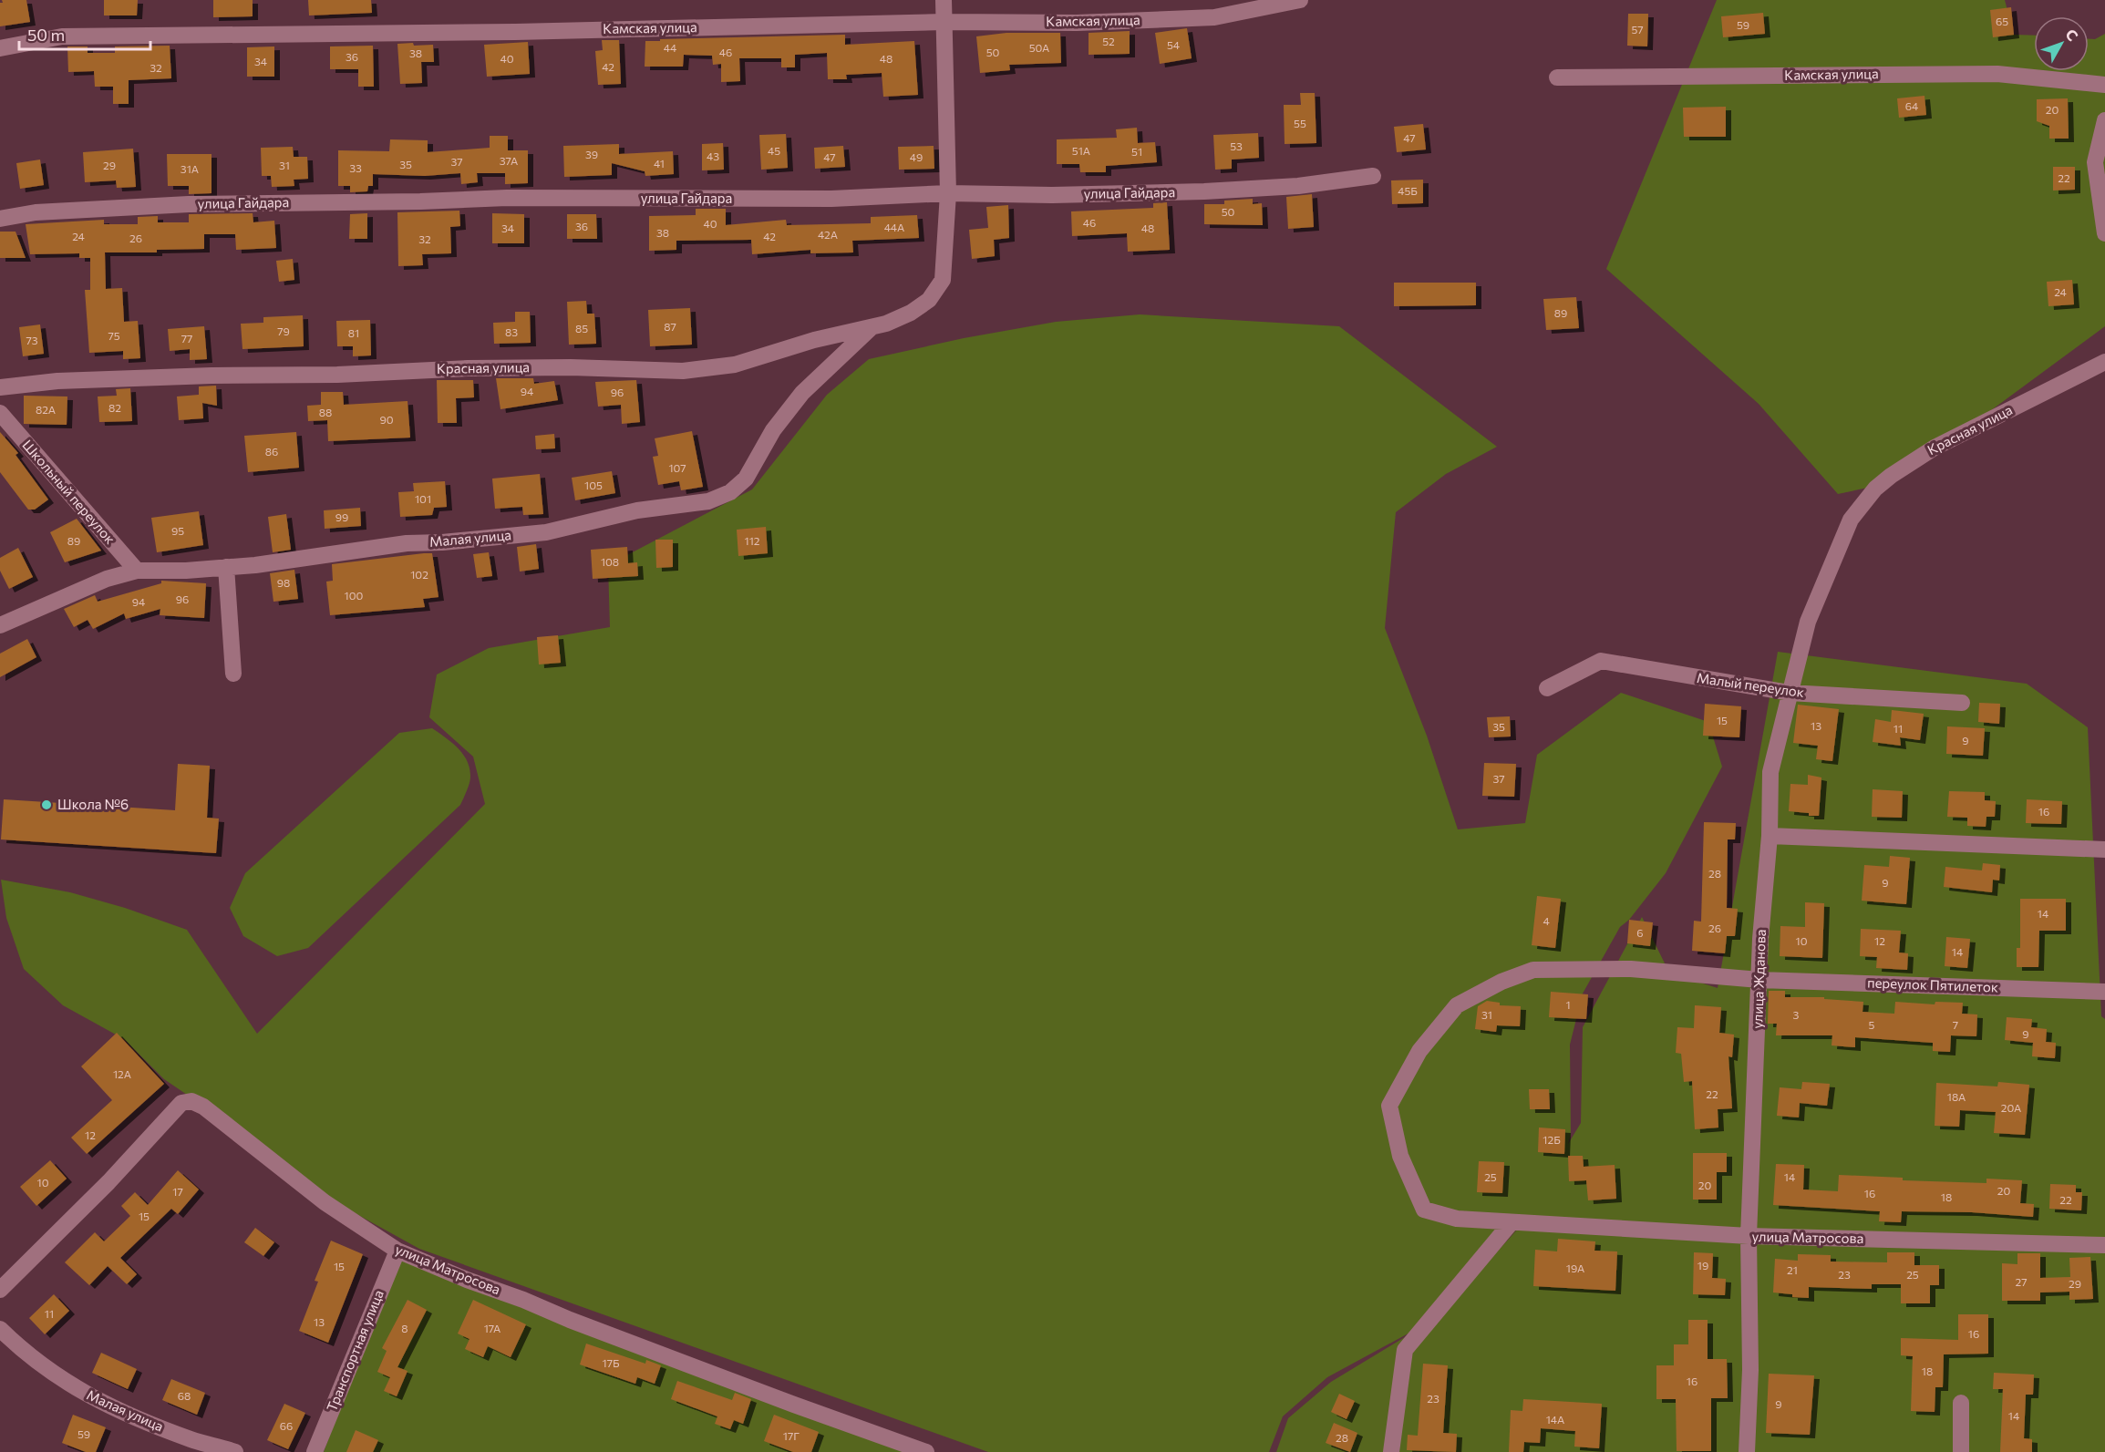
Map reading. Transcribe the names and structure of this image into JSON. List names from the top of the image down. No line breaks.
{"streets":{"street":["Камская улица","улица Гайдара","Красная улица","Школьный переулок","Малая улица","Малый переулок","улица Жданова","переулок Пятилеток","улица Матросова","Транспортная улица"]},"crossings":[["улица Гайдара","Красная улица"],["Красная улица","Малая улица"],["Красная улица","улица Жданова"],["Школьный переулок","Малая улица"],["Малый переулок","улица Жданова"],["улица Жданова","переулок Пятилеток"],["улица Жданова","улица Матросова"],["переулок Пятилеток","улица Матросова"],["улица Матросова","Транспортная улица"]],"places":["Школа №6"],"house_numbers":["65","59","57","52","54","44","50А","46","50","38","36","40","48","34","42","32","64","20","55","47","53","45","51А","51","39","43","47","49","37А","37","41","35","29","31","33","31А","22","45Б","50","46","40","36","44А","34","48","38","42А","24","42","26","32","24","89","87","85","79","83","81","75","77","73","94","96","82","82А","88","90","86","107","105","101","99","95","89","112","108","102","98","100","96","94","15","13","35","11","9","37","16","28","9","14","4","26","6","10","12","14","1","31","3","5","7","9","12А","22","18А","20А","12","12Б","25","14","10","20","20","17","16","18","22","15","19","15","19А","21","23","25","27","29","11","13","8","17А","16","17Б","18","16","68","23","9","14","14А","66","59","17Г","28"],"scale_bar":"50 m","north":"top right"}
